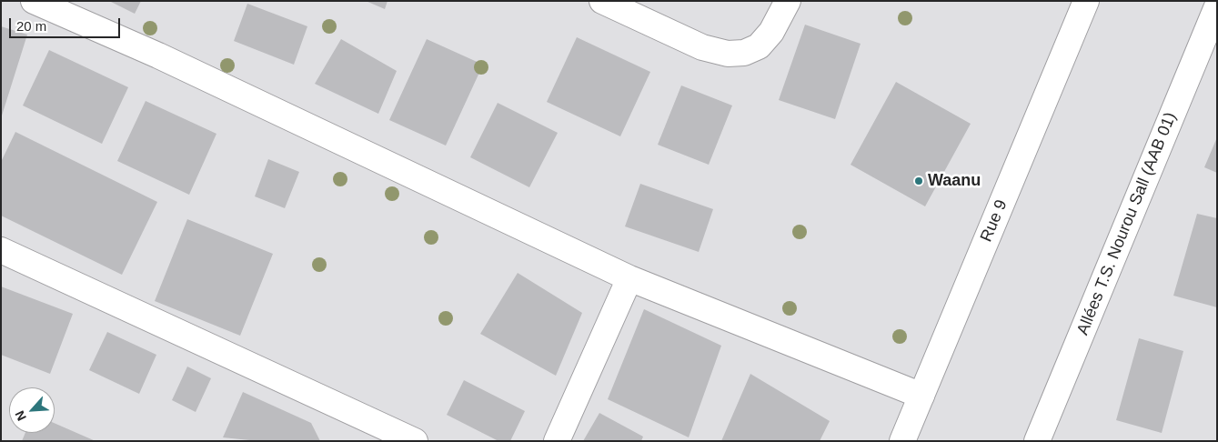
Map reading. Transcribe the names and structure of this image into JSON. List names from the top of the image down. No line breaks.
{"streets":{"street":["Rue 9","Allées T.S. Nourou Sall (AAB 01)"]},"places":["Waanu"],"scale_bar":"20 m","north":"bottom left"}
